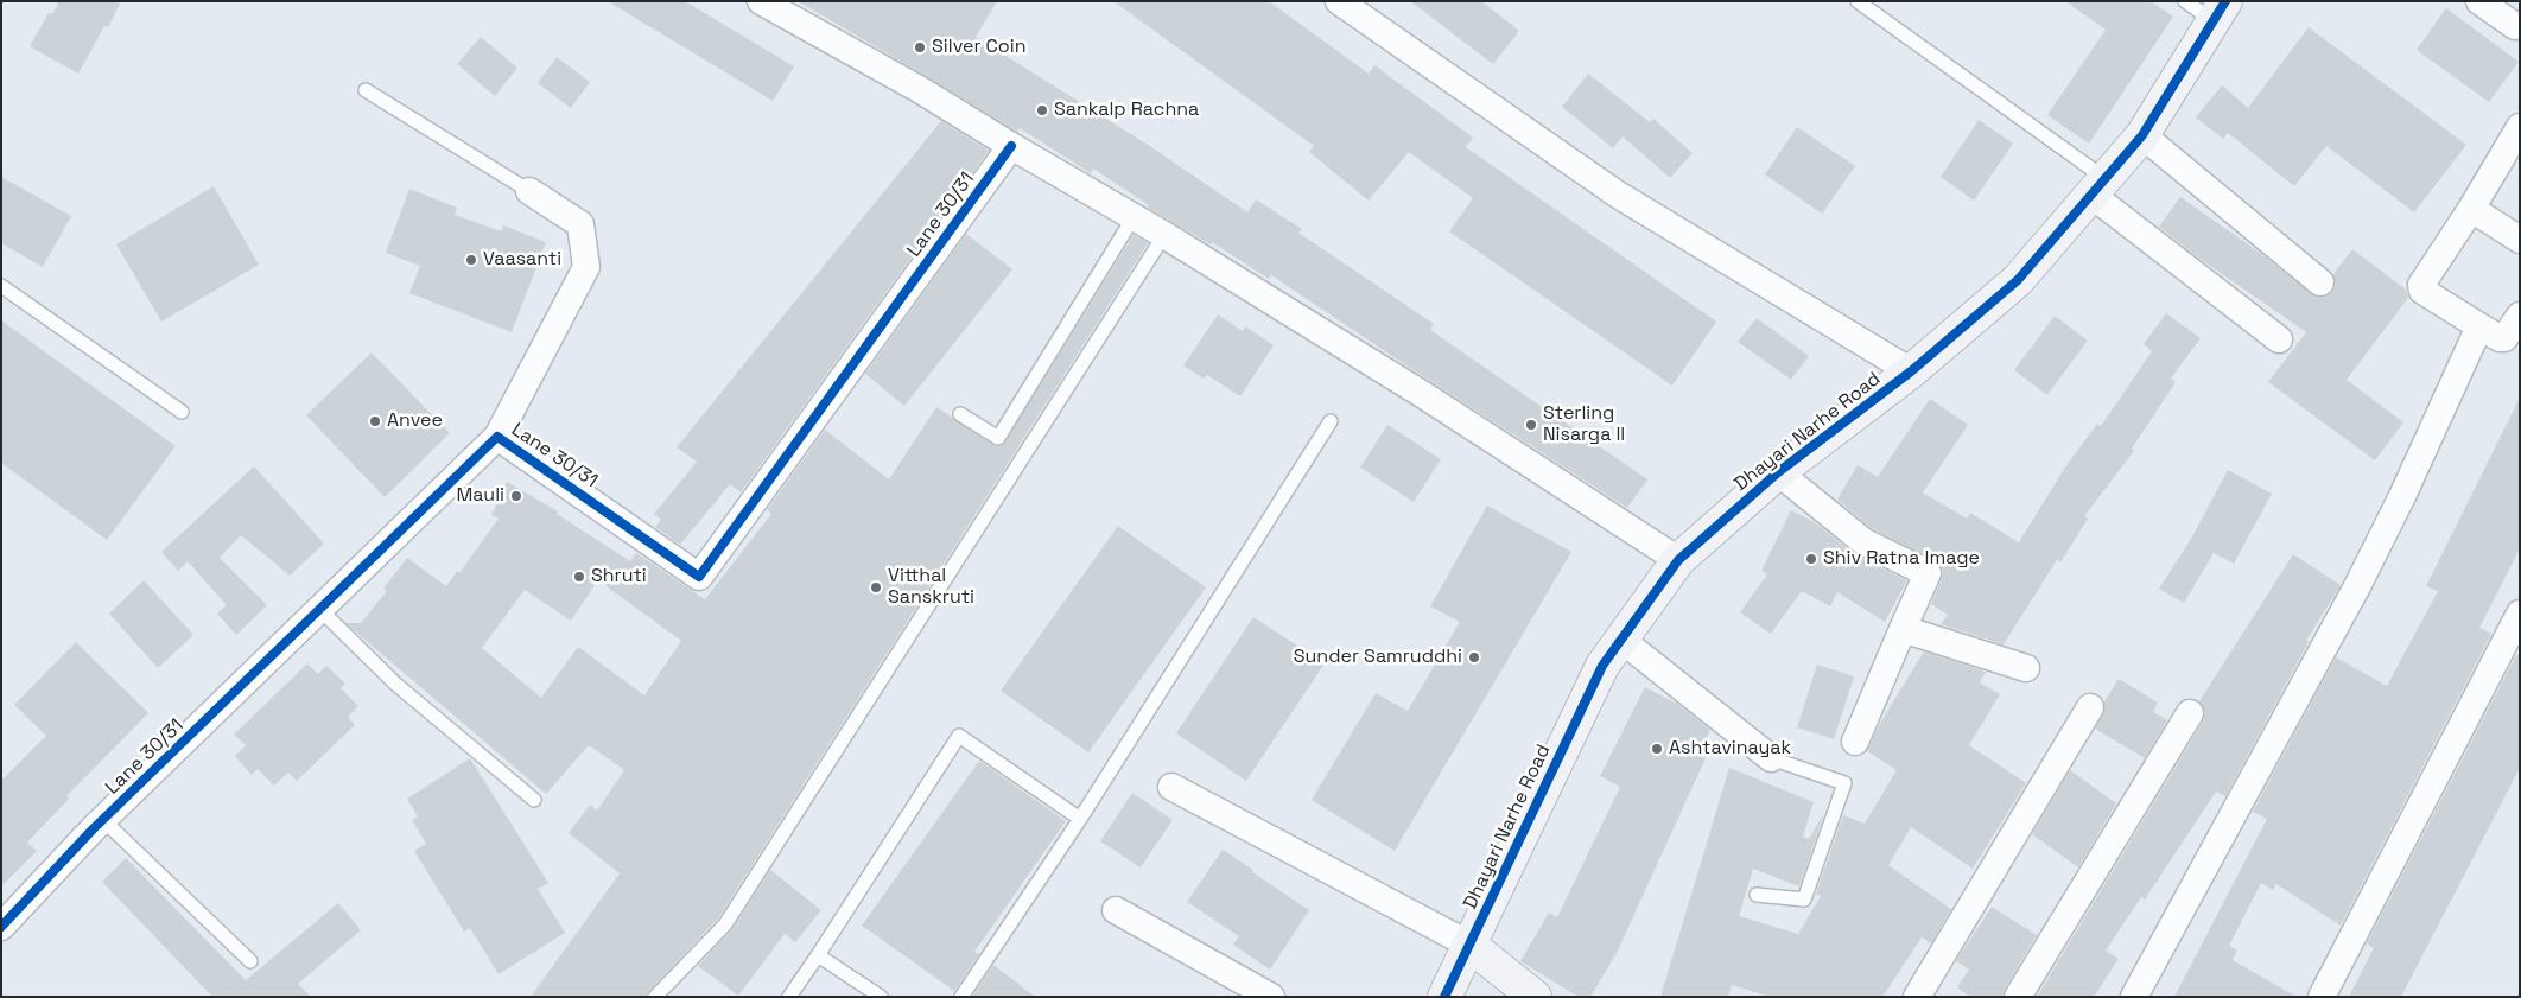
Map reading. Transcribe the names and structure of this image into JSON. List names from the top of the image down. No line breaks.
{"streets":{"street":["Lane 30/31","Dhayari Narhe Road"]},"places":["Silver Coin","Sankalp Rachna","Vaasanti","Anvee","Sterling Nisarga II","Mauli","Shiv Ratna Image","Shruti","Vitthal Sanskruti","Sunder Samruddhi","Ashtavinayak"]}
